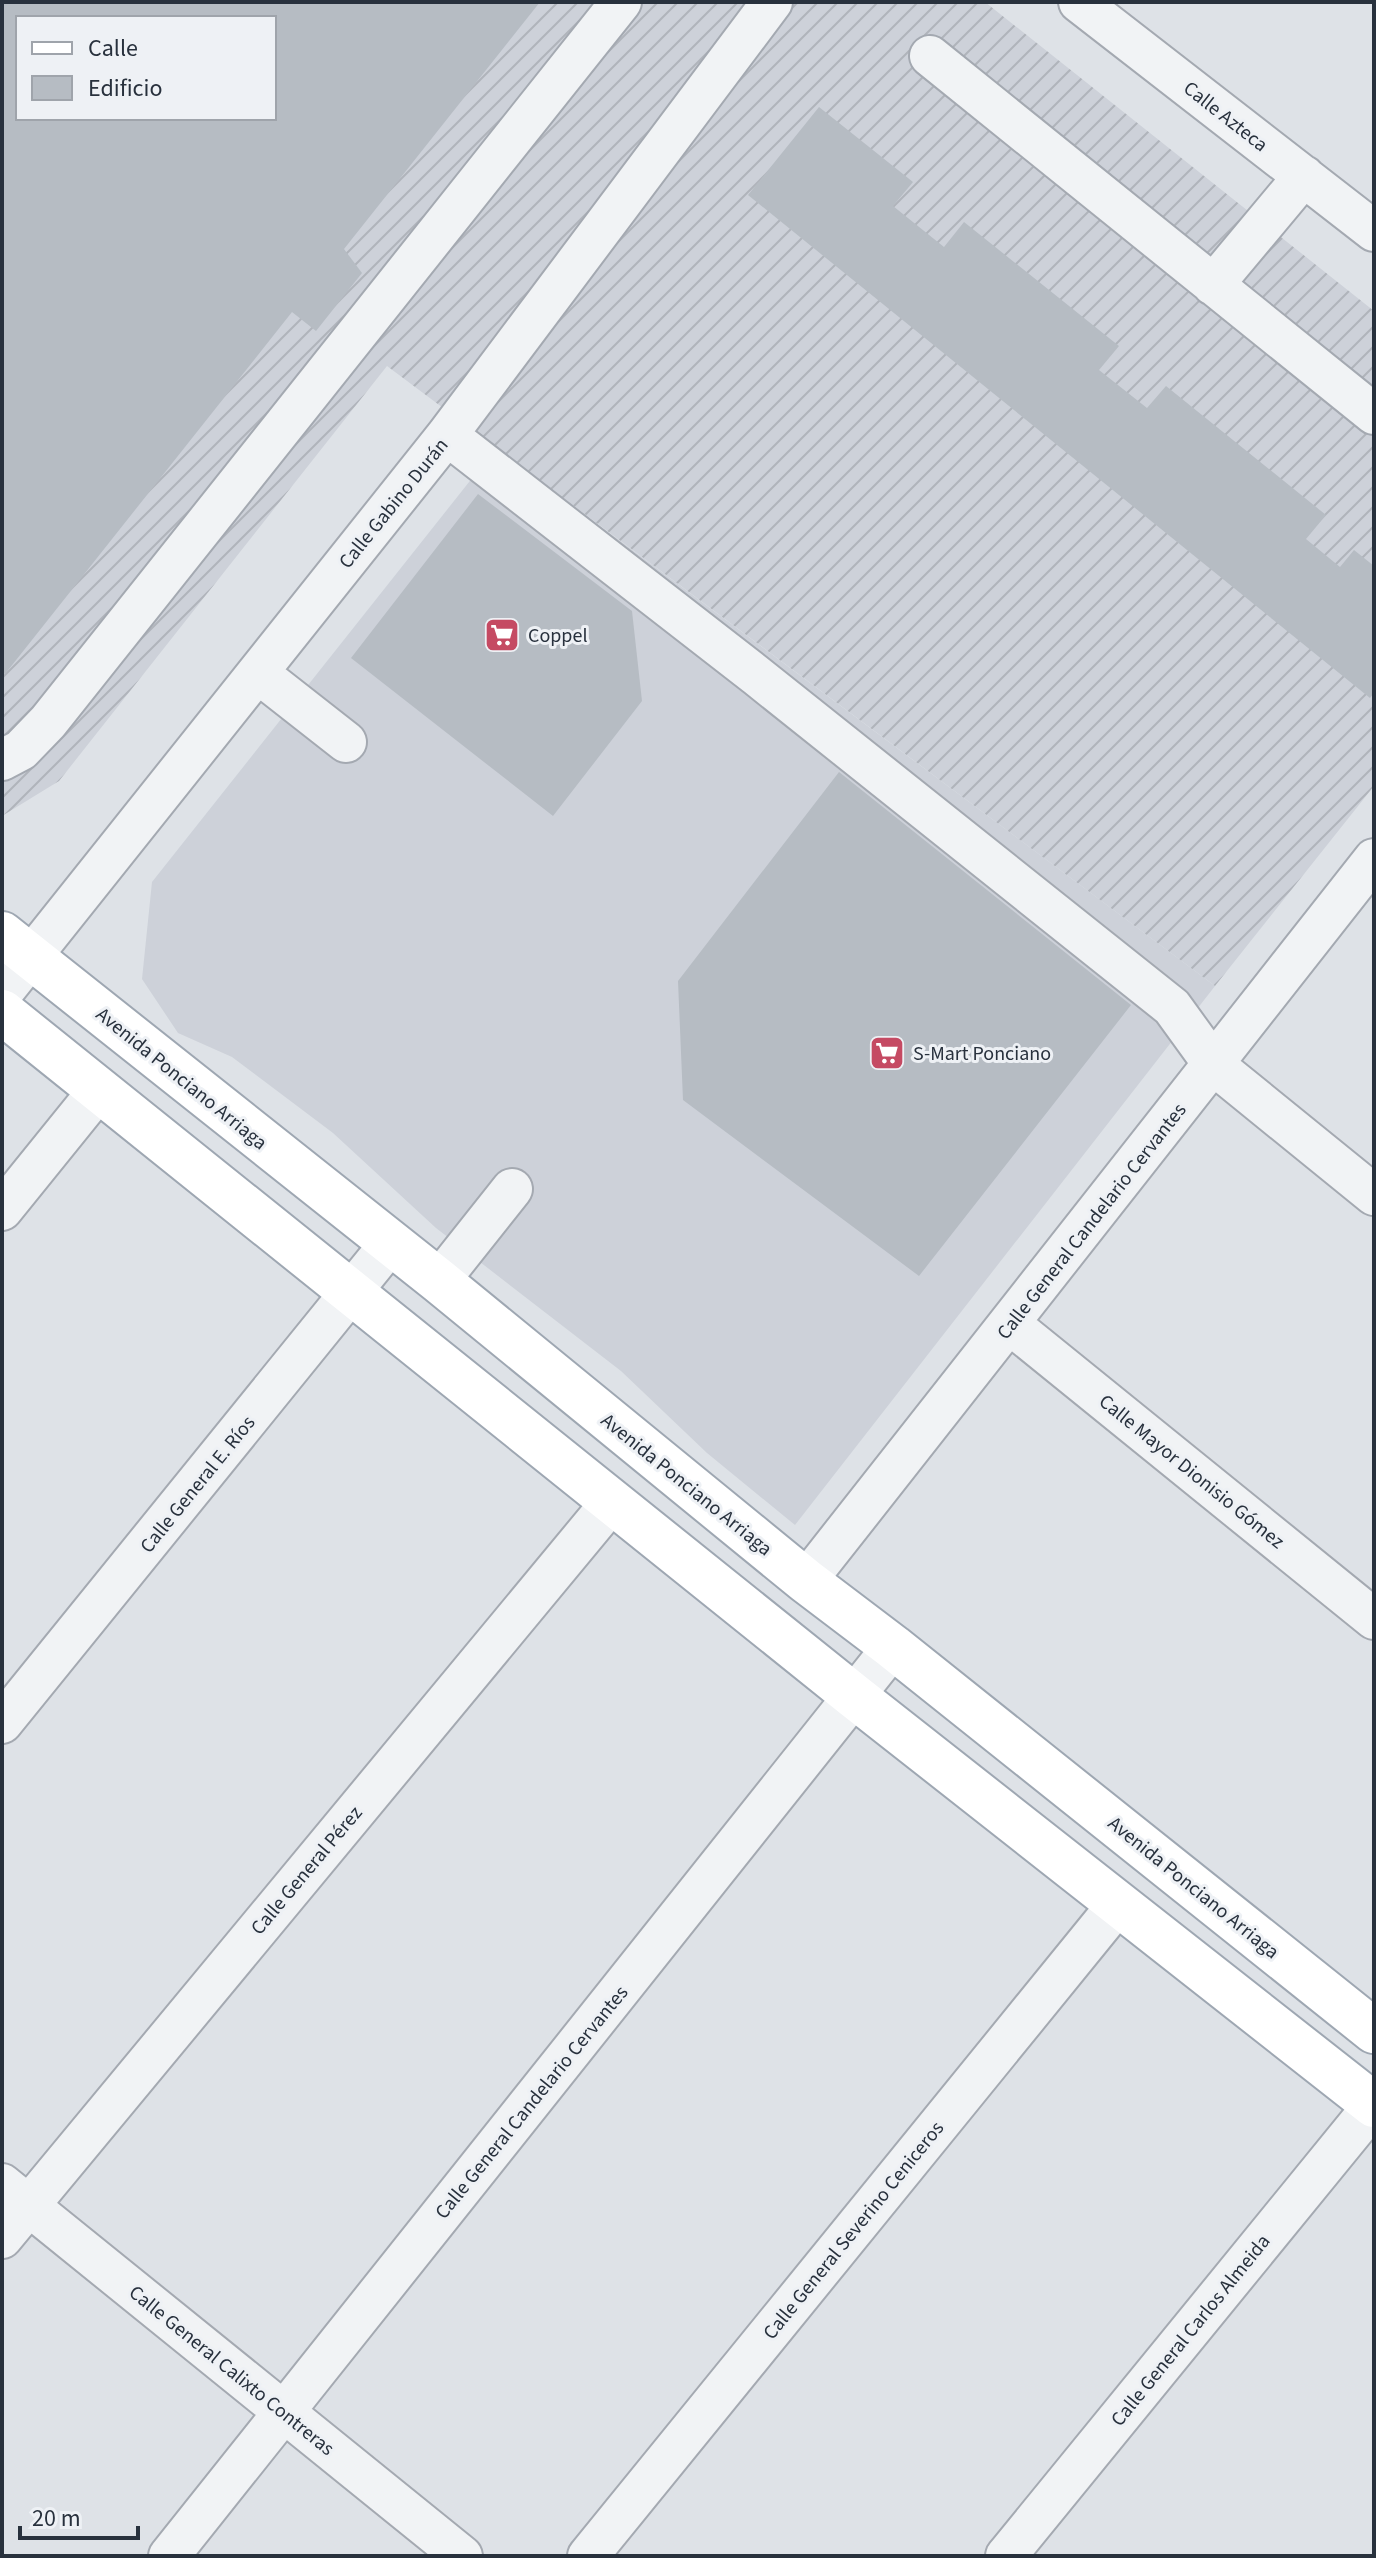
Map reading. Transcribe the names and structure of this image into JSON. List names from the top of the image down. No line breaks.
{"streets":{"main road":["Avenida Ponciano Arriaga"],"street":["Calle Azteca","Calle Gabino Durán","Calle General Candelario Cervantes","Calle Mayor Dionisio Gómez","Calle General E. Ríos","Calle General Pérez","Calle General Severino Ceniceros","Calle General Carlos Almeida","Calle General Calixto Contreras"]},"crossings":[["Calle Gabino Durán","Avenida Ponciano Arriaga"],["Avenida Ponciano Arriaga","Calle General Candelario Cervantes"],["Avenida Ponciano Arriaga","Calle General E. Ríos"],["Calle General Candelario Cervantes","Calle Mayor Dionisio Gómez"],["Calle General Candelario Cervantes","Calle General Calixto Contreras"],["Calle General Pérez","Calle General Calixto Contreras"]],"places":{"supermarket":["Coppel","S-Mart Ponciano"]},"legend":["Calle","Edificio"],"scale_bar":"20 m"}
